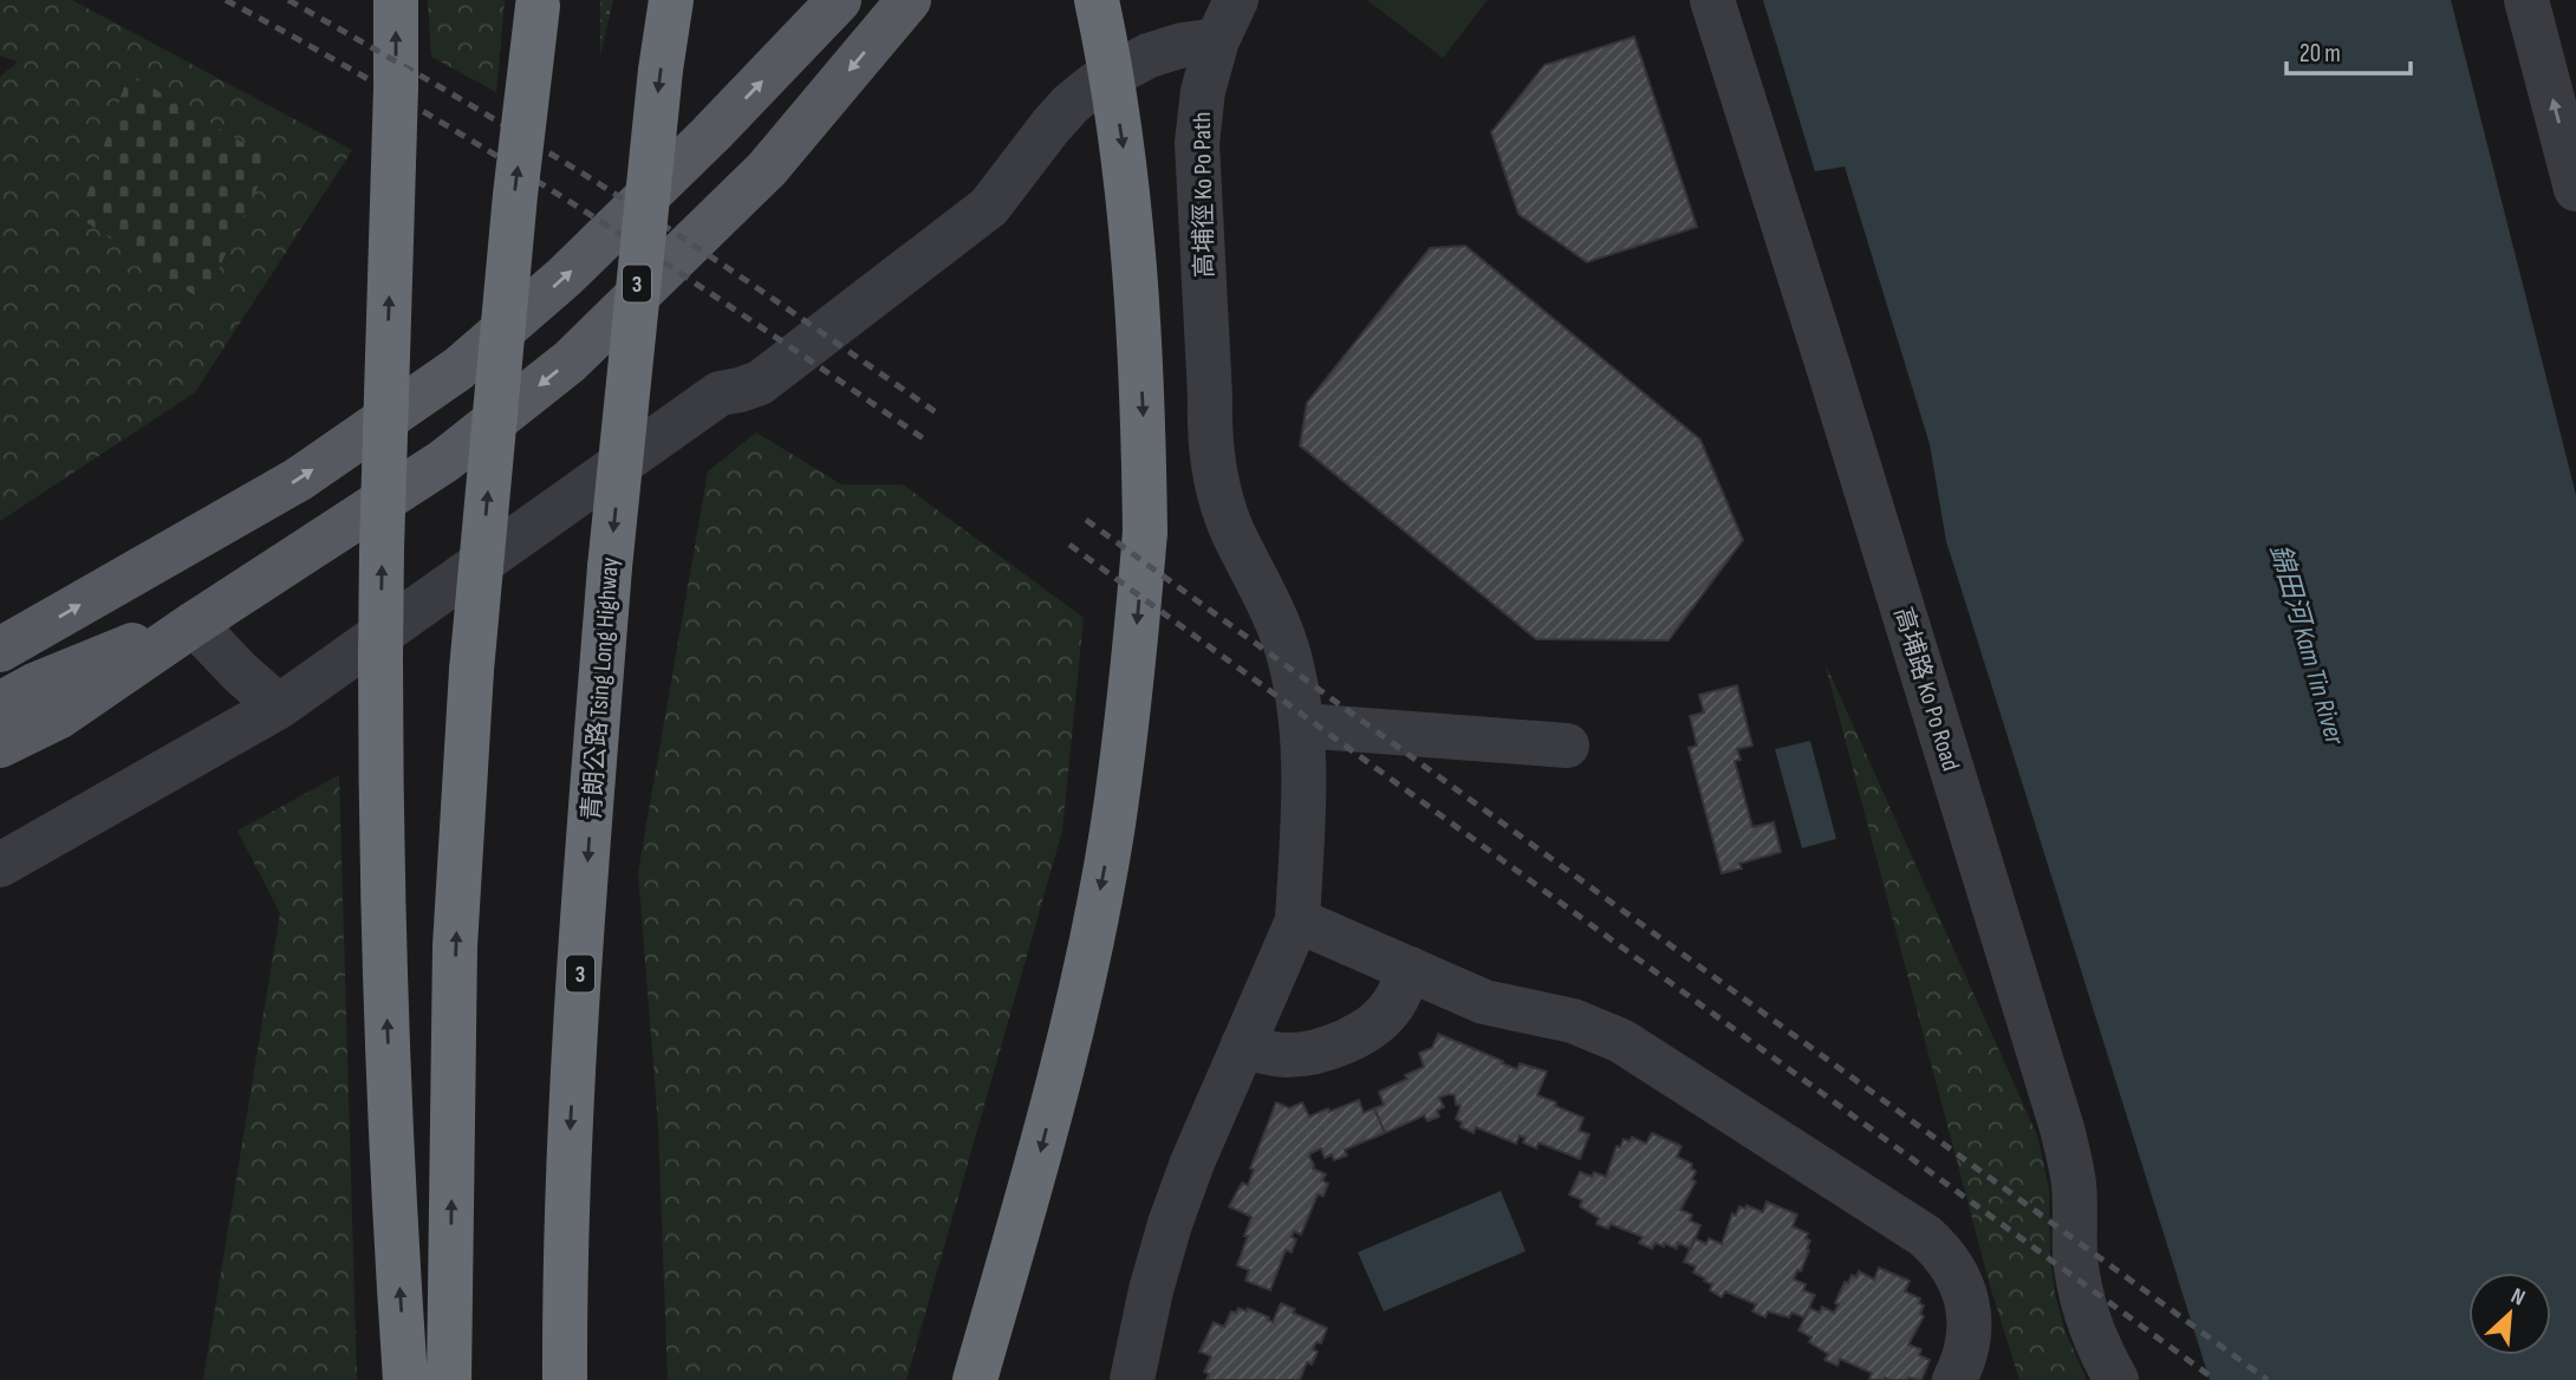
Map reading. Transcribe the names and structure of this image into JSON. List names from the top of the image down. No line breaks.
{"streets":{"highway":["3","青朗公路 Tsing Long Highway"],"street":["高埔徑 Ko Po Path","高埔路 Ko Po Road"]},"water":["錦田河 Kam Tin River"],"scale_bar":"20 m","north":"top right"}
